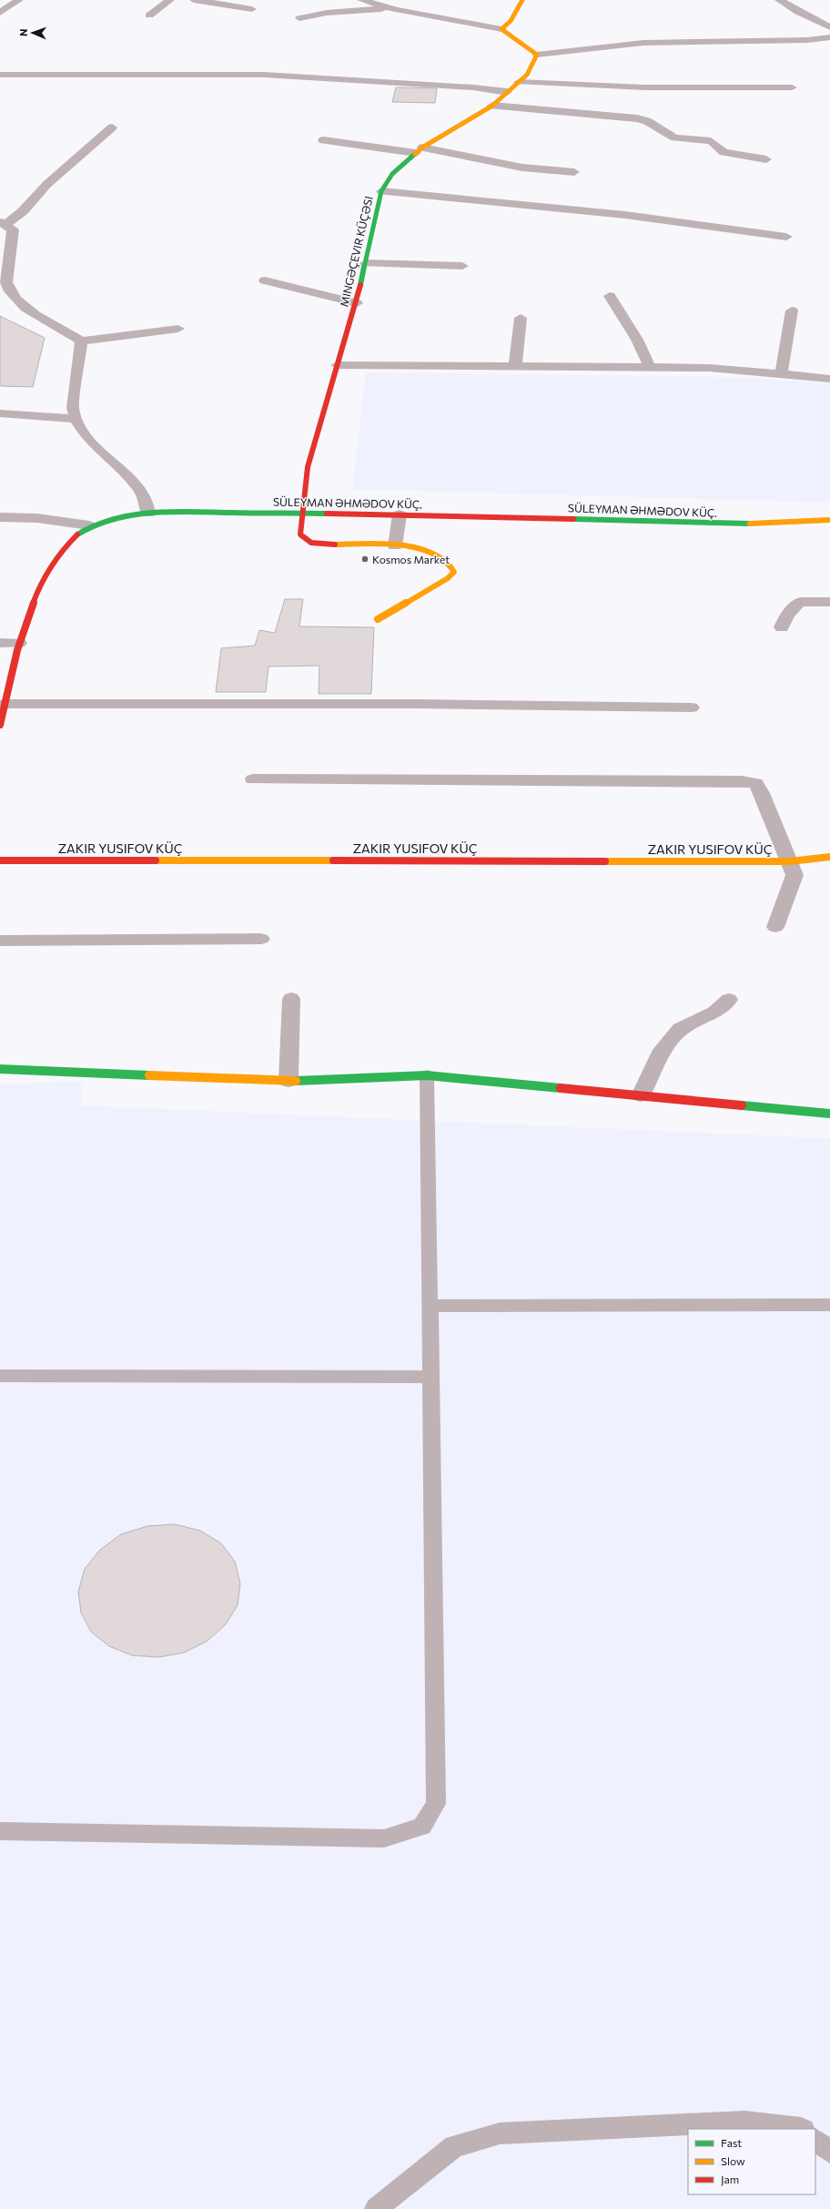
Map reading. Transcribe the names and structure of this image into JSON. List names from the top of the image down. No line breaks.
{"streets":{"street":["MINGƏÇEVIR KÜÇƏSI","SÜLEYMAN ƏHMƏDOV KÜÇ.","ZAKIR YUSIFOV KÜÇ"]},"crossings":[["MINGƏÇEVIR KÜÇƏSI","SÜLEYMAN ƏHMƏDOV KÜÇ."]],"places":["Kosmos Market"],"legend":["Fast","Slow","Jam"],"north":"left"}
